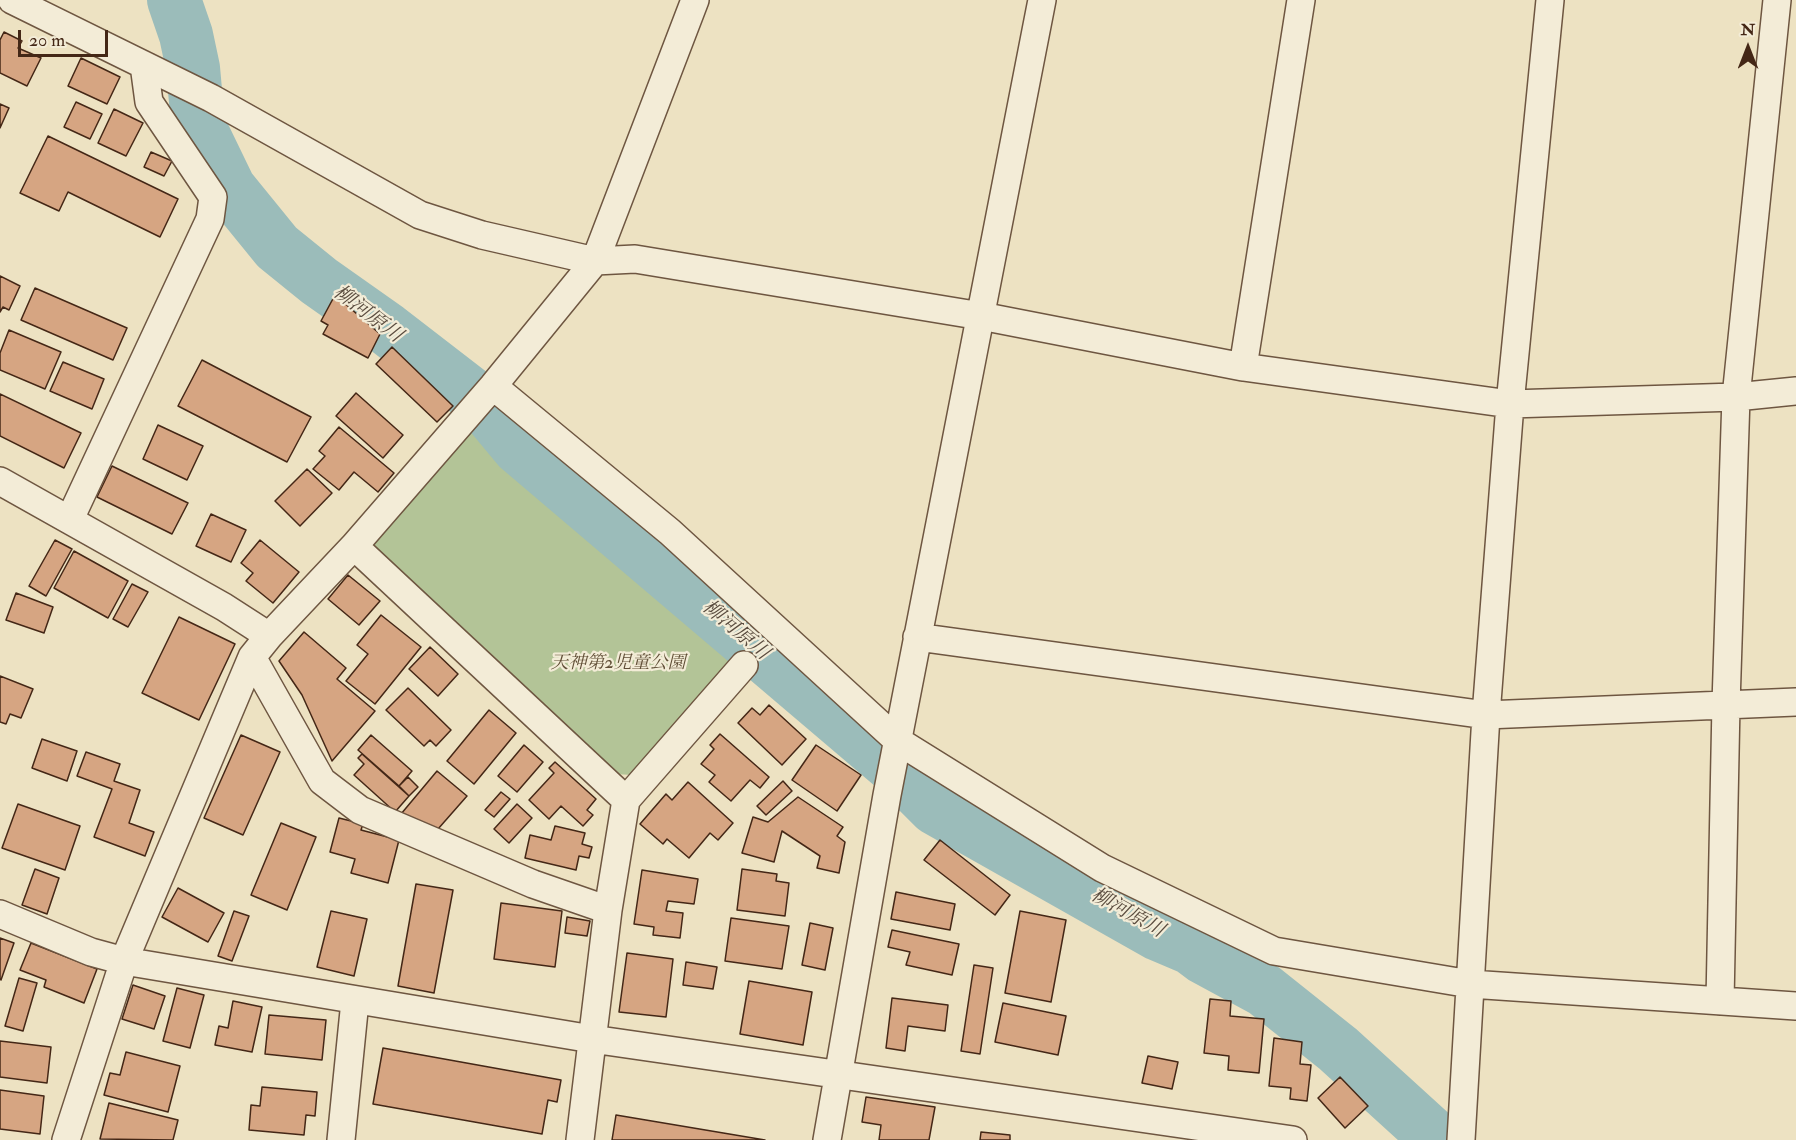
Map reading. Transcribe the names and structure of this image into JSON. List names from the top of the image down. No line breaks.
{"water":["柳河原川"],"parks":["天神第2児童公園"],"scale_bar":"20 m","north":"top"}
